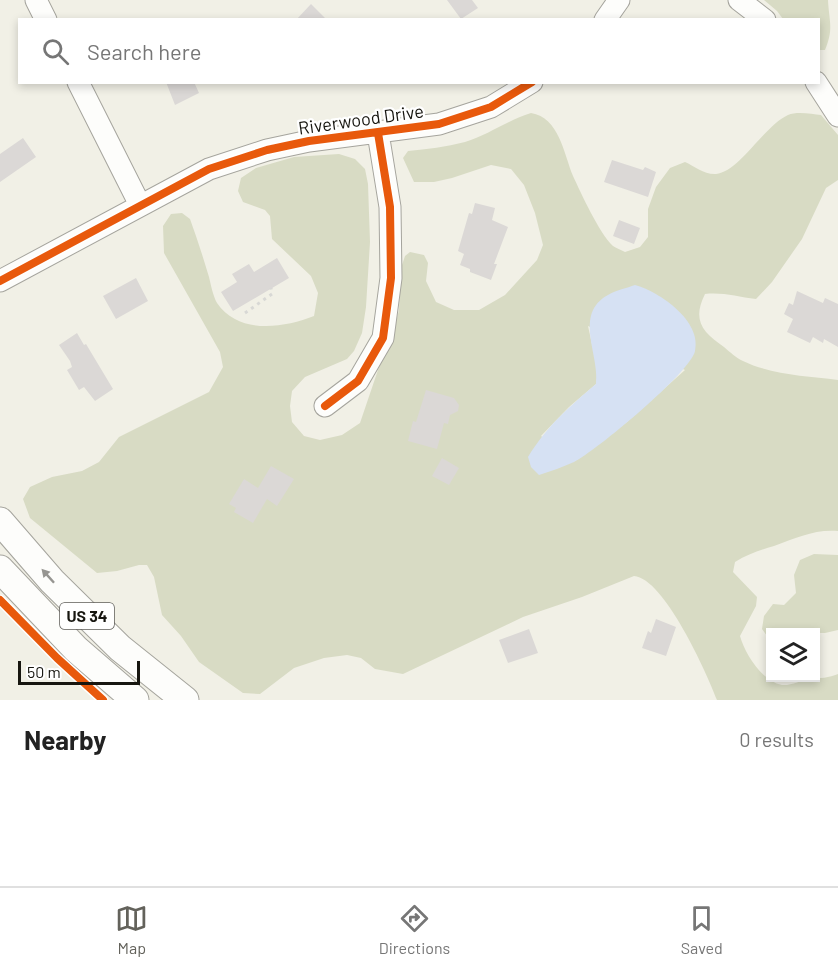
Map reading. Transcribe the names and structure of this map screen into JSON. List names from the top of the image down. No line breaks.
{"streets":{"main road":["US 34"],"street":["Riverwood Drive"]},"scale_bar":"50 m","page":{"search":"Search here","scale":"50 m","heading":["Nearby","0 results"],"nav":["Map","Directions","Saved"]}}
